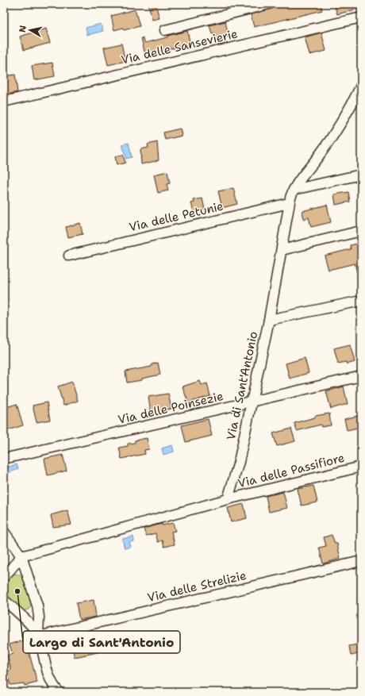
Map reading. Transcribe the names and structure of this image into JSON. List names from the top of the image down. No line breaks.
{"streets":{"street":["Via delle Sansevierie","Via delle Petunie","Via di Sant'Antonio","Via delle Poinsezie","Via delle Passifiore","Via delle Strelizie"]},"crossings":[["Via delle Petunie","Via di Sant'Antonio"],["Via di Sant'Antonio","Via delle Poinsezie"],["Via di Sant'Antonio","Via delle Passifiore"]],"places":["Largo di Sant'Antonio"],"north":"left"}
